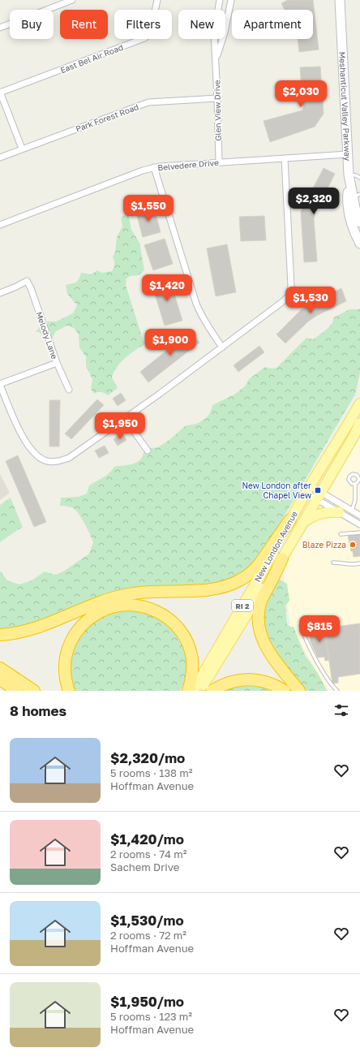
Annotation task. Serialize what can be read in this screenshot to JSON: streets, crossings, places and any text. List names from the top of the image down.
{
  "streets": {
    "main road": ["New London Avenue", "RI 2"],
    "street": [
      "East Bel Air Road",
      "Meshanticut Valley Parkway",
      "Glen View Drive",
      "Park Forest Road",
      "Belvedere Drive",
      "Melody Lane"
    ]
  },
  "crossings": [
    ["Meshanticut Valley Parkway", "Belvedere Drive"],
    ["Glen View Drive", "Park Forest Road"],
    ["Glen View Drive", "Belvedere Drive"]
  ],
  "places": {
    "transit": ["New London after Chapel View"],
    "other": ["Blaze Pizza"]
  },
  "page": {
    "chip": [
      "Buy",
      "Rent",
      "Filters",
      "New",
      "Apartment"
    ],
    "price": [
      "$2,030",
      "$2,320",
      "$1,550",
      "$1,420",
      "$1,530",
      "$1,900",
      "$1,950",
      "$815"
    ],
    "heading": "8 homes",
    "list": [
      {
        "name": "$2,320/mo",
        "note": "5 rooms · 138 m² · Hoffman Avenue"
      },
      {
        "name": "$1,420/mo",
        "note": "2 rooms · 74 m² · Sachem Drive"
      },
      {
        "name": "$1,530/mo",
        "note": "2 rooms · 72 m² · Hoffman Avenue"
      },
      {
        "name": "$1,950/mo",
        "note": "5 rooms · 123 m² · Hoffman Avenue"
      }
    ]
  }
}
